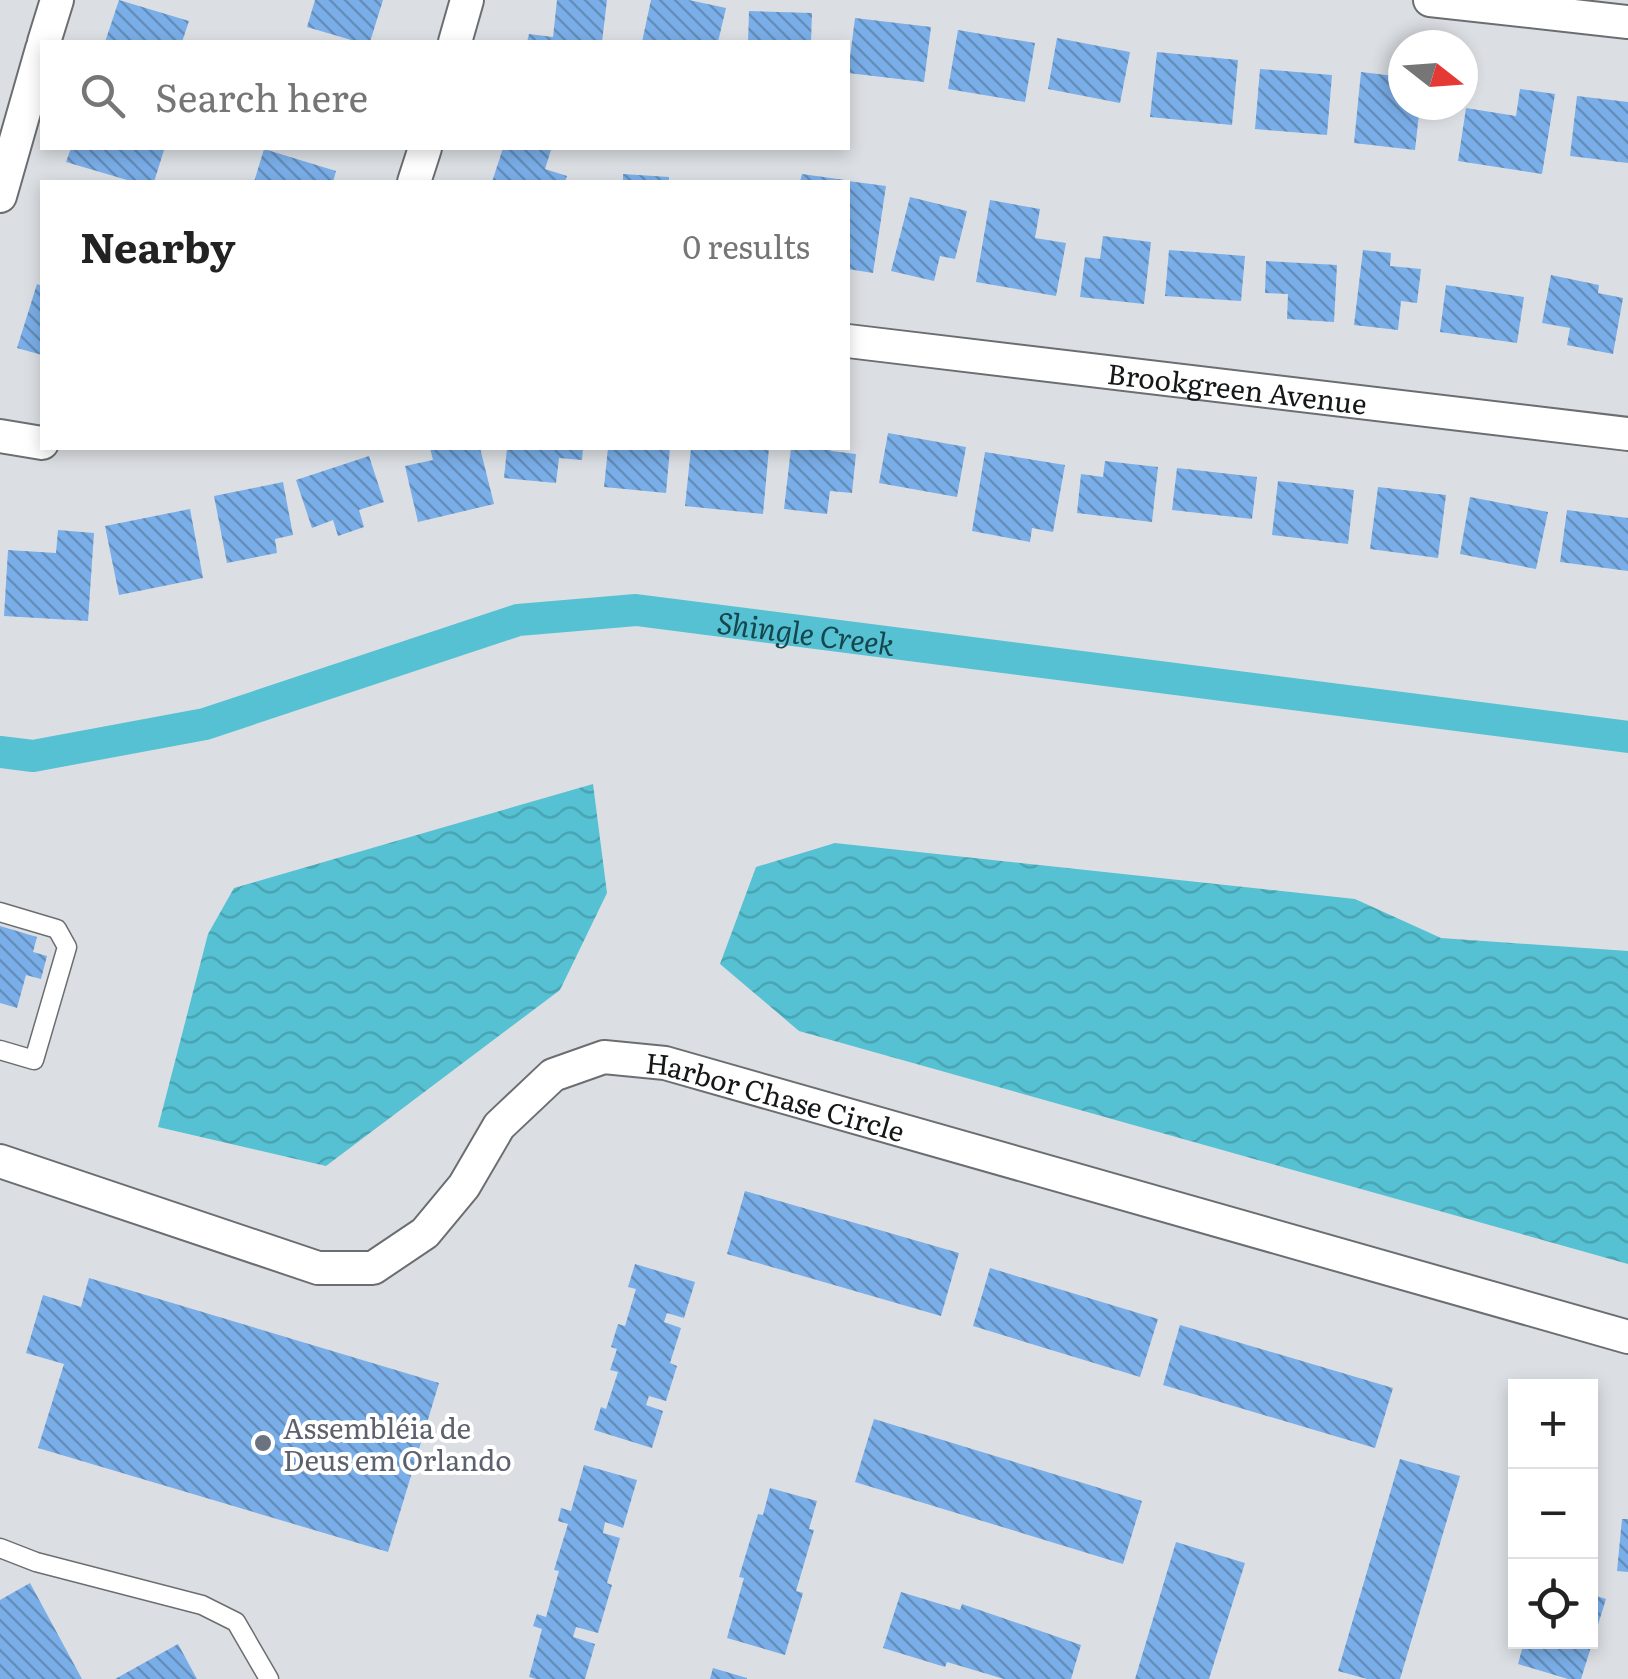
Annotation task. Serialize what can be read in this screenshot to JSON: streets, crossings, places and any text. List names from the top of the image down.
{
  "streets": {
    "street": ["Brookgreen Avenue", "Harbor Chase Circle"]
  },
  "water": ["Shingle Creek"],
  "places": ["Assembléia de Deus em Orlando"],
  "north": "right",
  "page": {
    "search": "Search here",
    "heading": ["Nearby", "0 results"],
    "map_buttons": ["+", "−"]
  }
}
